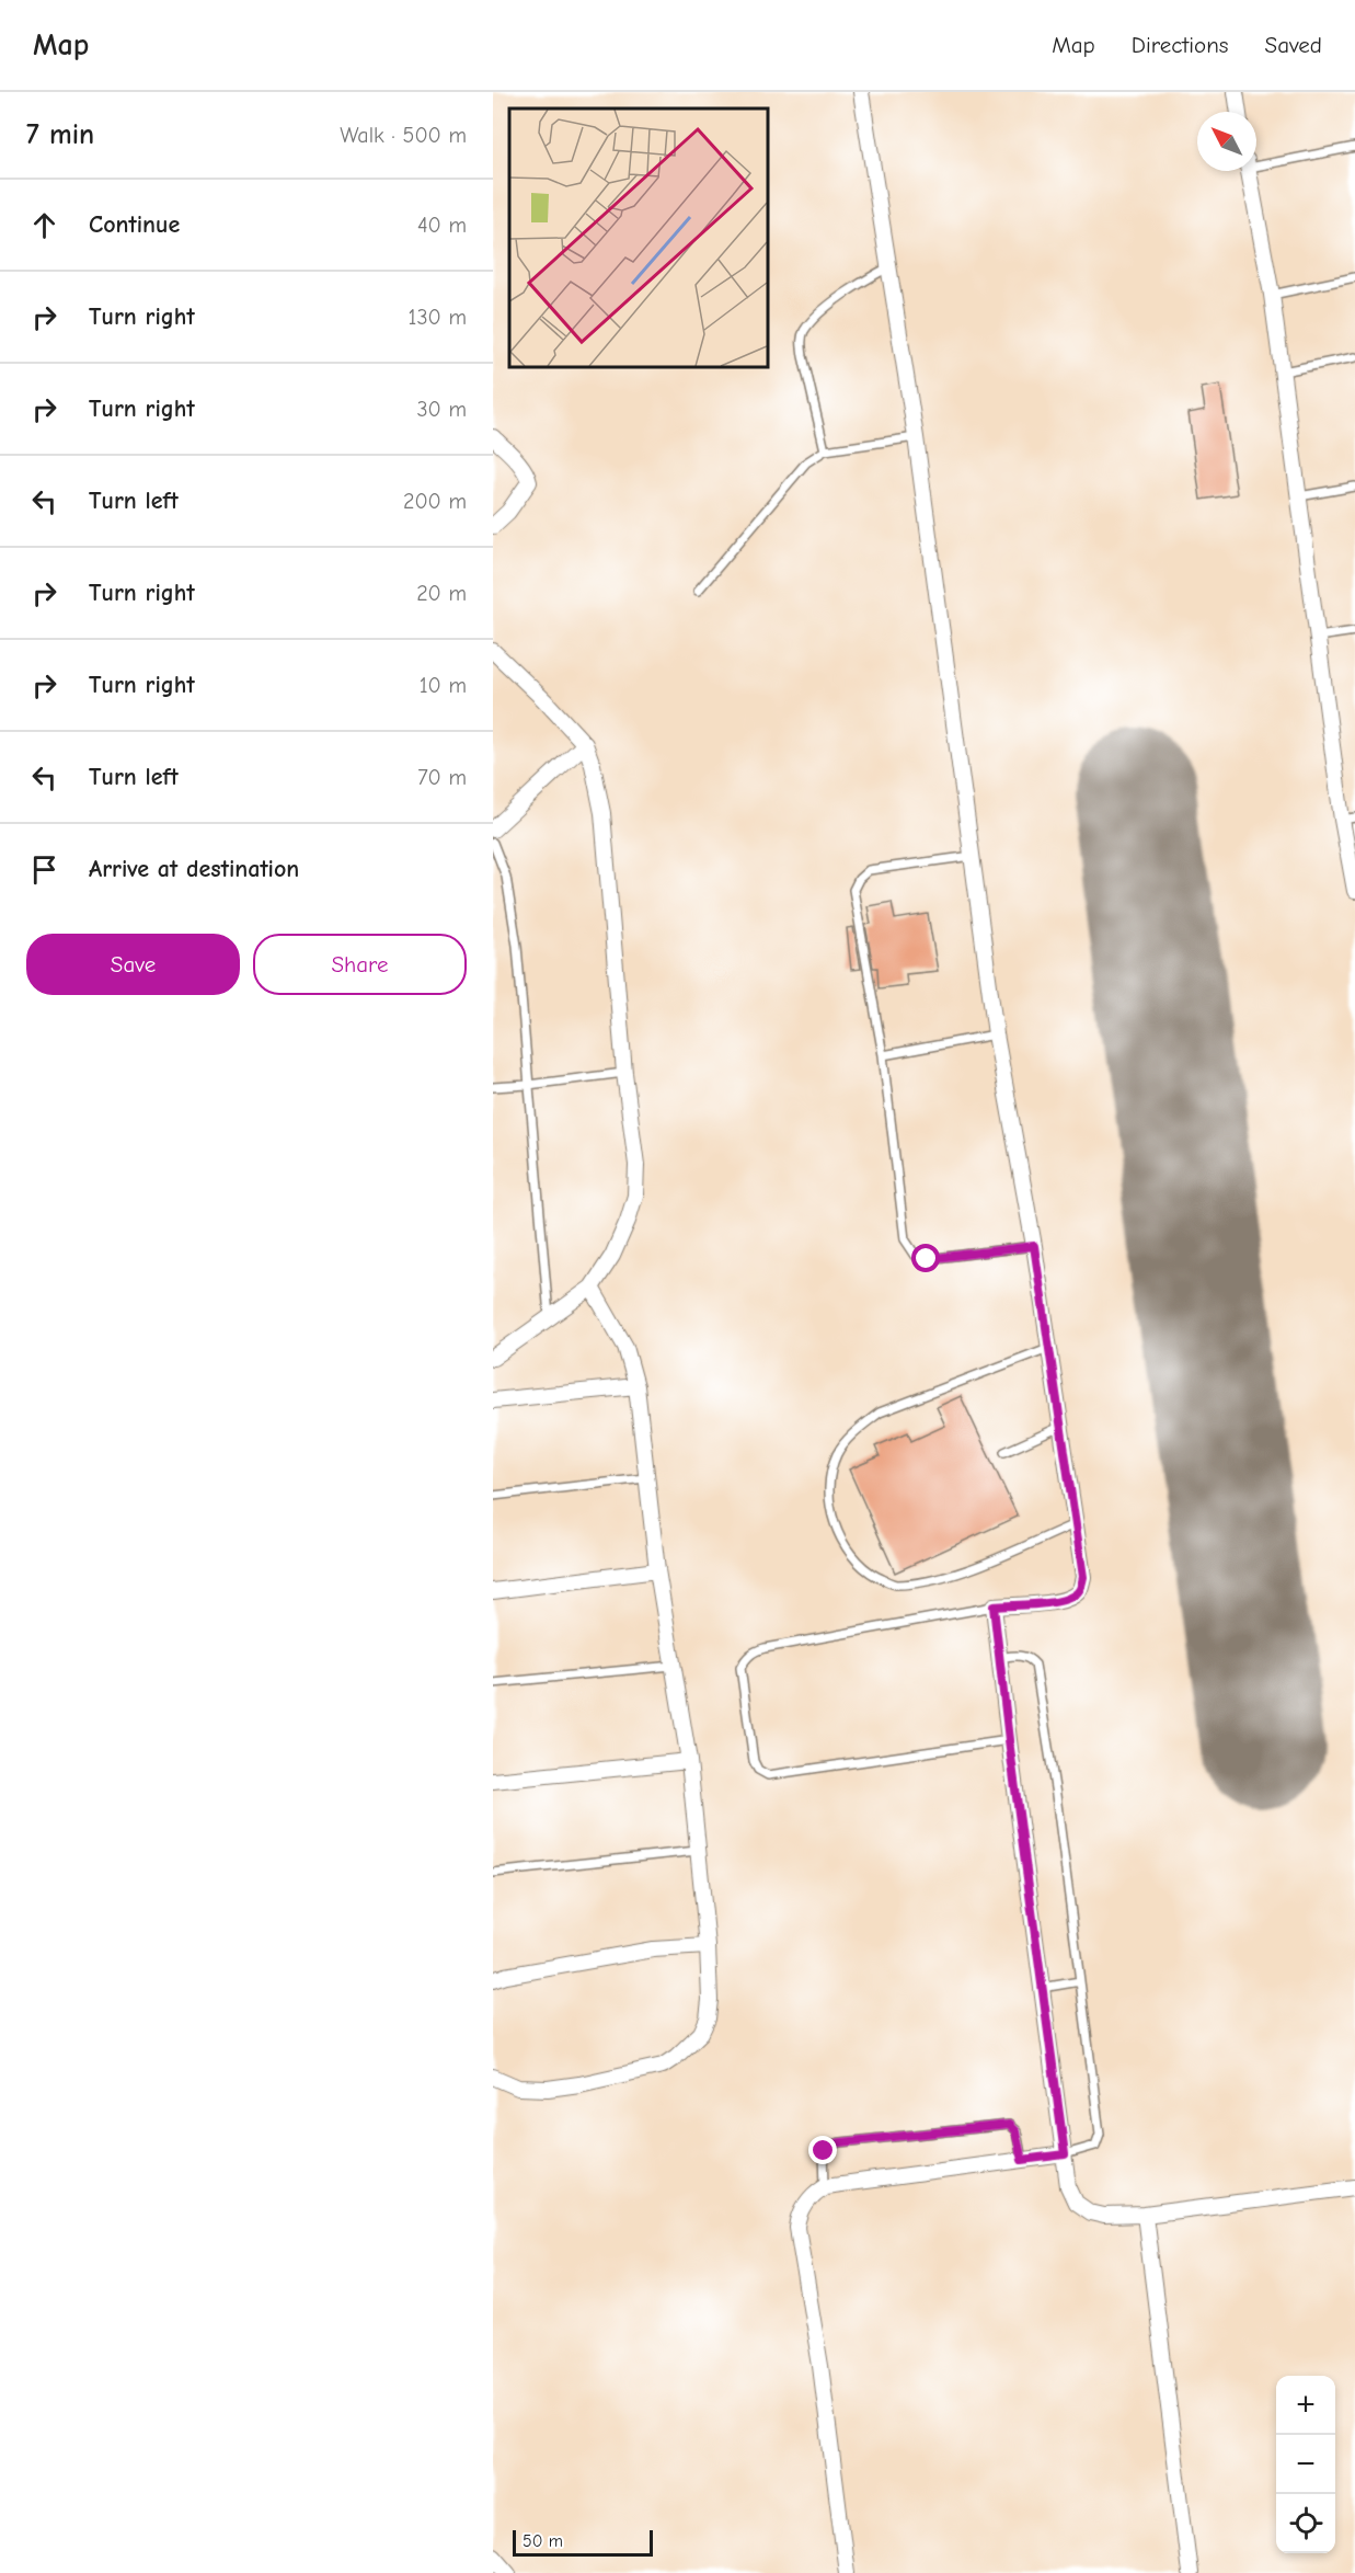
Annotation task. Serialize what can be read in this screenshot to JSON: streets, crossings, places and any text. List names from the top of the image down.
{
  "scale_bar": "50 m",
  "north": "top left",
  "page": {
    "header": "Map",
    "nav": ["Map", "Directions", "Saved"],
    "heading": ["7 min", "Walk · 500 m"],
    "list": [
      ["Continue", "40 m"],
      ["Turn right", "130 m"],
      ["Turn right", "30 m"],
      ["Turn left", "200 m"],
      ["Turn right", "20 m"],
      ["Turn right", "10 m"],
      ["Turn left", "70 m"],
      "Arrive at destination"
    ],
    "buttons": ["Save", "Share"],
    "map_buttons": ["+", "−"],
    "scale": "50 m"
  }
}
